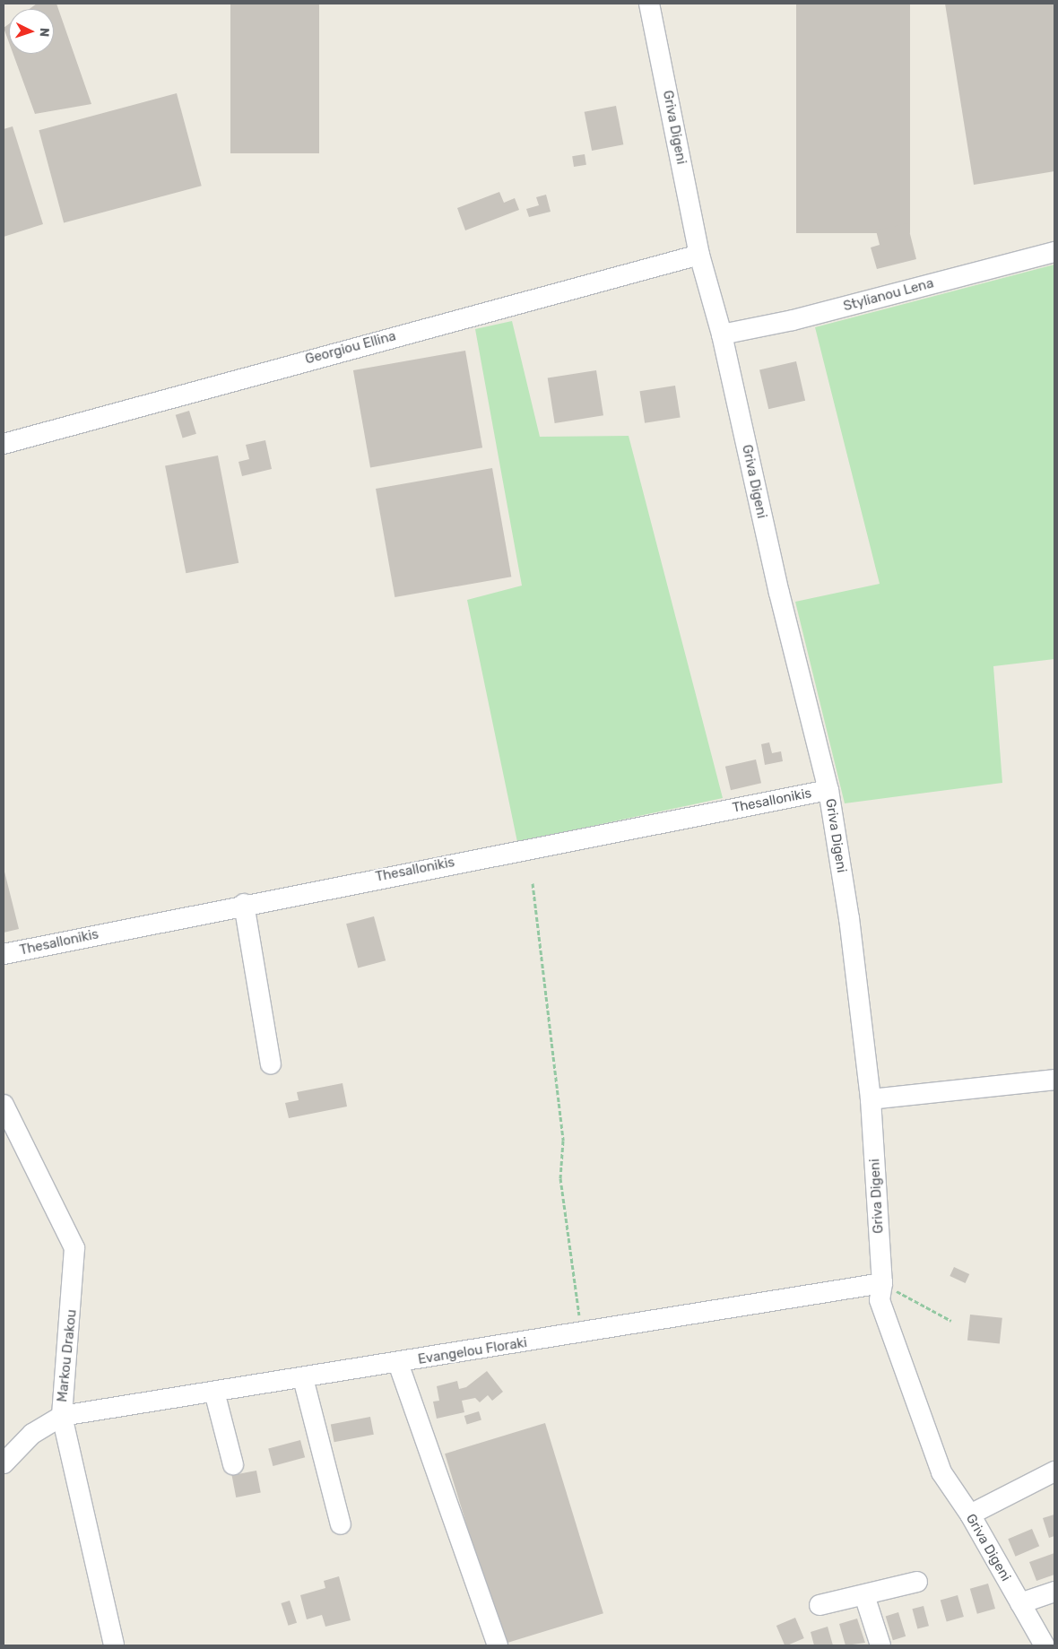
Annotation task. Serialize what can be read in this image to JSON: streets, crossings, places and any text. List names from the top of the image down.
{
  "streets": {
    "street": [
      "Griva Digeni",
      "Stylianou Lena",
      "Georgiou Ellina",
      "Thesallonikis",
      "Evangelou Floraki",
      "Markou Drakou"
    ]
  },
  "crossings": [
    ["Griva Digeni", "Stylianou Lena"],
    ["Griva Digeni", "Georgiou Ellina"],
    ["Griva Digeni", "Thesallonikis"],
    ["Griva Digeni", "Evangelou Floraki"],
    ["Evangelou Floraki", "Markou Drakou"]
  ],
  "north": "right"
}
